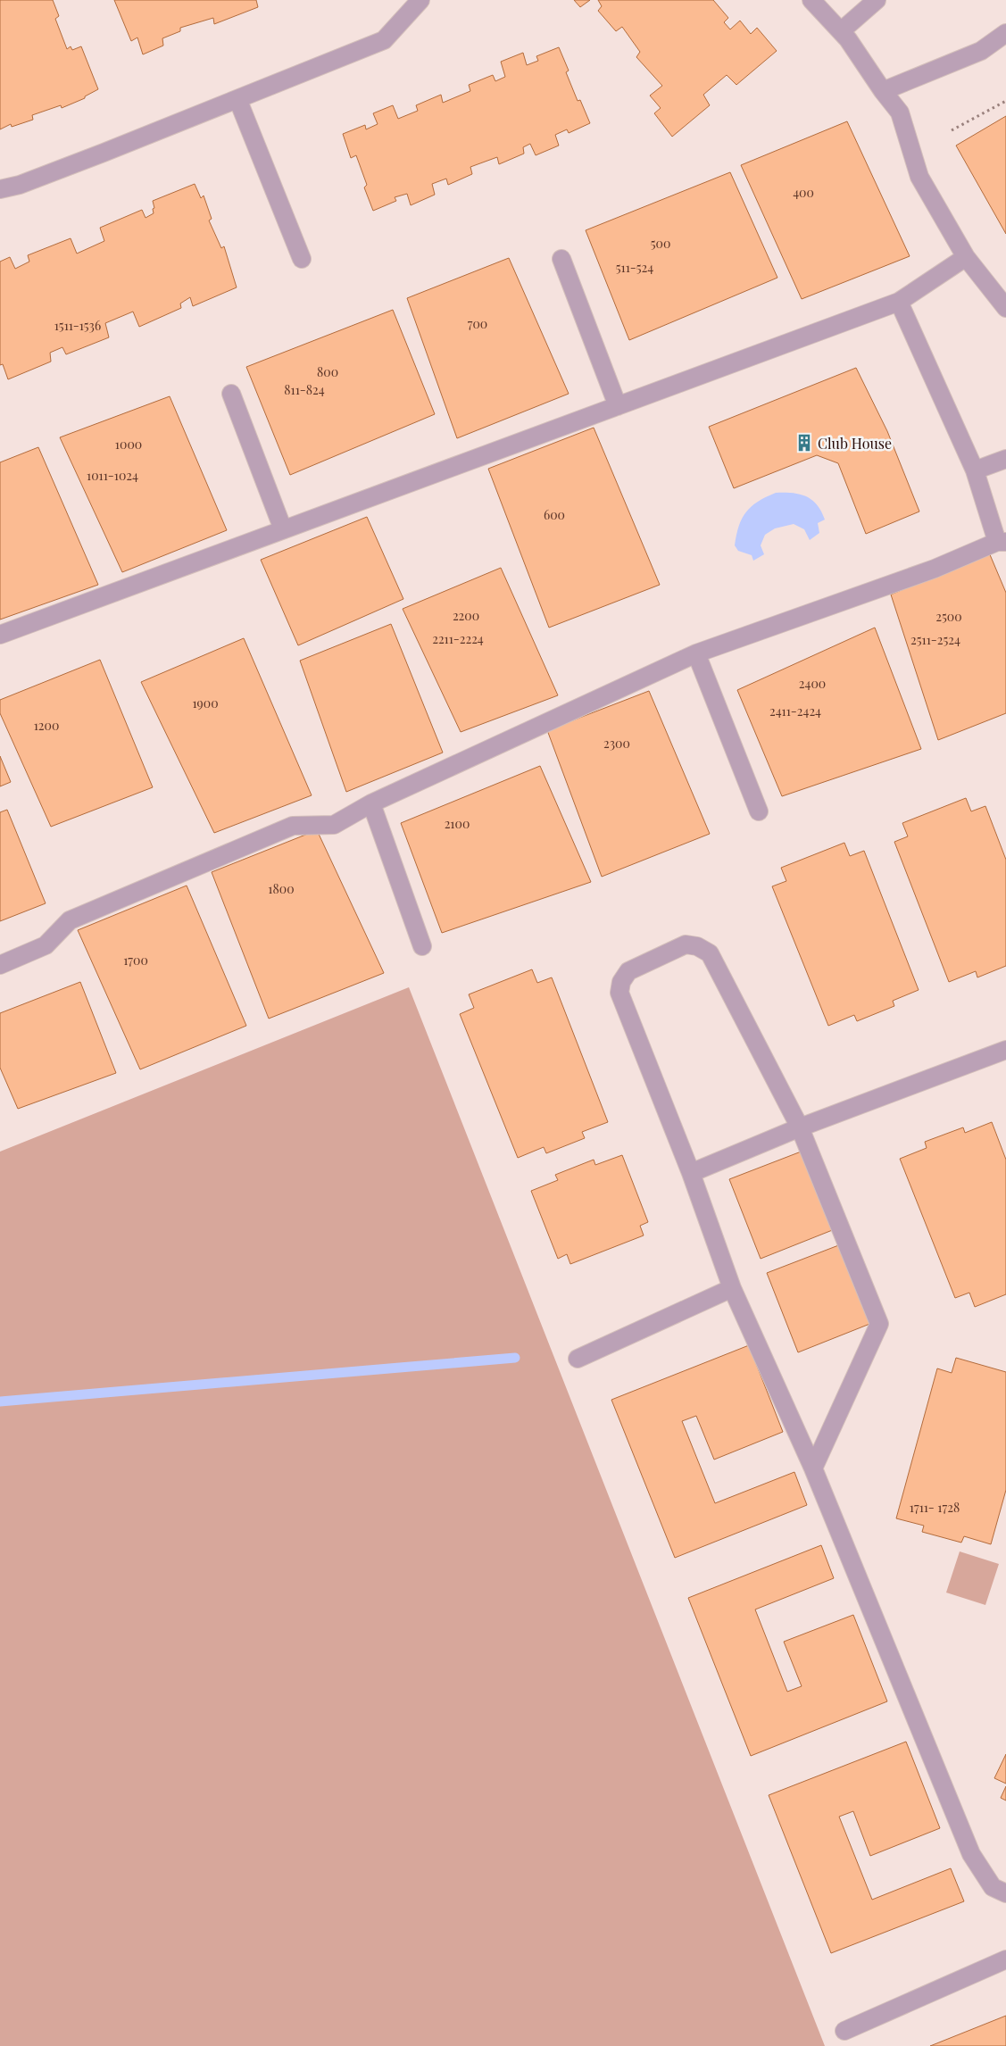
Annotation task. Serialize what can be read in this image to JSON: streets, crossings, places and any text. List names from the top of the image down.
{
  "places": {
    "building": ["Club House"]
  },
  "house_numbers": [
    "400",
    "500",
    "511-524",
    "700",
    "1511-1536",
    "800",
    "811-824",
    "1000",
    "1011-1024",
    "600",
    "2200",
    "2500",
    "2211-2224",
    "2511-2524",
    "2400",
    "1900",
    "2411-2424",
    "1200",
    "2300",
    "2100",
    "1800",
    "1700",
    "1711- 1728"
  ]
}
